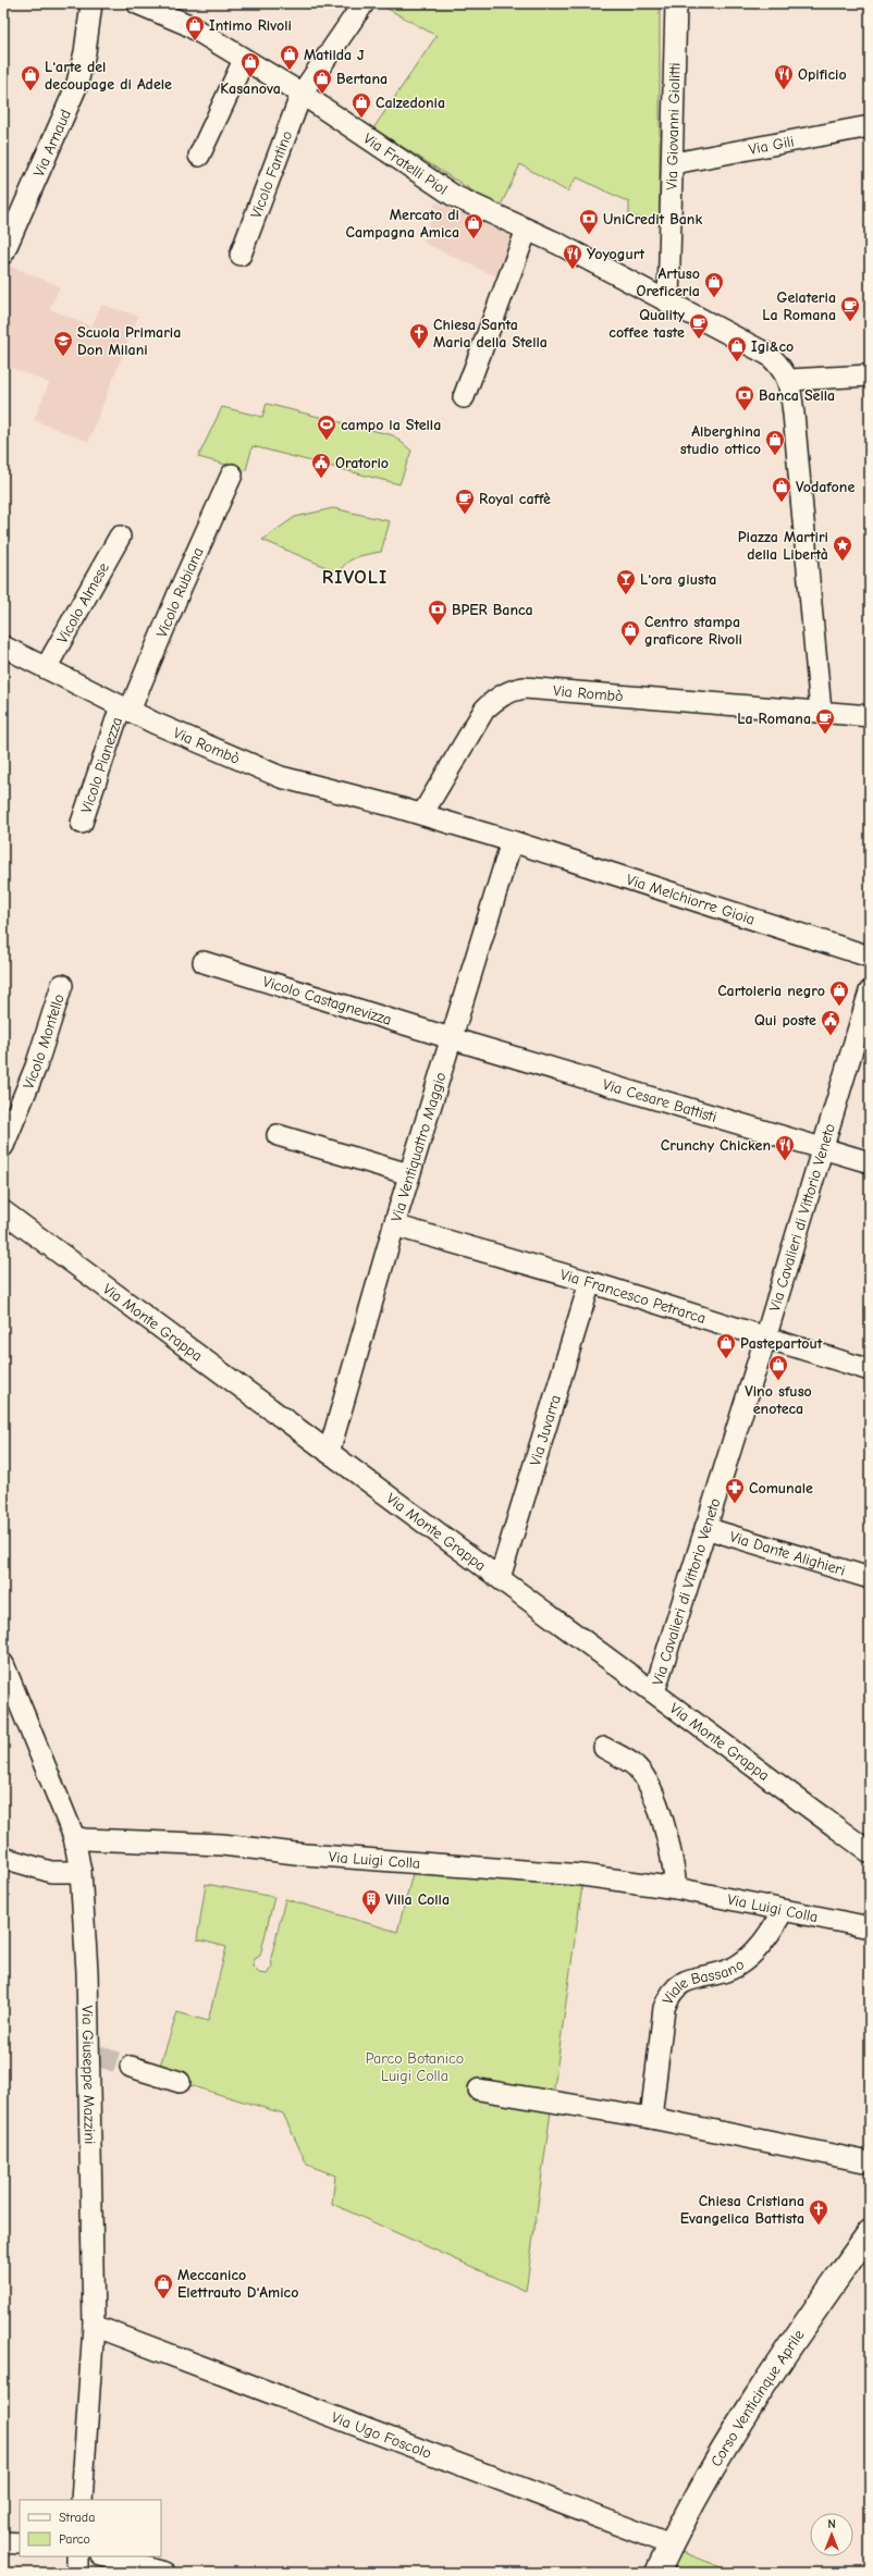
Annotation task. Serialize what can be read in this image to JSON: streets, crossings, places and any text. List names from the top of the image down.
{
  "streets": {
    "street": [
      "Via Giovanni Giolitti",
      "Via Arnaud",
      "Via Gili",
      "Via Fratelli Piol",
      "Vicolo Fantino",
      "Vicolo Rubiana",
      "Vicolo Almese",
      "Via Rombò",
      "Vicolo Pianezza",
      "Via Melchiorre Gioia",
      "Vicolo Castagnevizza",
      "Vicolo Montello",
      "Via Cesare Battisti",
      "Via Ventiquattro Maggio",
      "Via Cavalieri di Vittorio Veneto",
      "Via Francesco Petrarca",
      "Via Monte Grappa",
      "Via Juvarra",
      "Via Dante Alighieri",
      "Via Luigi Colla",
      "Viale Bassano",
      "Via Giuseppe Mazzini",
      "Corso Venticinque Aprile",
      "Via Ugo Foscolo"
    ]
  },
  "crossings": [
    ["Via Giovanni Giolitti", "Via Gili"],
    ["Via Giovanni Giolitti", "Via Fratelli Piol"],
    ["Via Fratelli Piol", "Vicolo Fantino"],
    ["Vicolo Rubiana", "Via Rombò"],
    ["Vicolo Rubiana", "Vicolo Pianezza"],
    ["Vicolo Almese", "Via Rombò"],
    ["Via Rombò", "Vicolo Pianezza"],
    ["Via Rombò", "Via Melchiorre Gioia"],
    ["Via Rombò", "Via Ventiquattro Maggio"],
    ["Via Melchiorre Gioia", "Via Ventiquattro Maggio"],
    ["Vicolo Castagnevizza", "Via Cesare Battisti"],
    ["Vicolo Castagnevizza", "Via Ventiquattro Maggio"],
    ["Via Cesare Battisti", "Via Ventiquattro Maggio"],
    ["Via Cesare Battisti", "Via Cavalieri di Vittorio Veneto"],
    ["Via Ventiquattro Maggio", "Via Francesco Petrarca"],
    ["Via Ventiquattro Maggio", "Via Monte Grappa"],
    ["Via Cavalieri di Vittorio Veneto", "Via Francesco Petrarca"],
    ["Via Cavalieri di Vittorio Veneto", "Via Monte Grappa"],
    ["Via Cavalieri di Vittorio Veneto", "Via Dante Alighieri"],
    ["Via Francesco Petrarca", "Via Juvarra"],
    ["Via Monte Grappa", "Via Juvarra"],
    ["Via Luigi Colla", "Viale Bassano"],
    ["Via Luigi Colla", "Via Giuseppe Mazzini"],
    ["Via Giuseppe Mazzini", "Via Ugo Foscolo"],
    ["Corso Venticinque Aprile", "Via Ugo Foscolo"]
  ],
  "districts": ["RIVOLI"],
  "parks": ["Parco Botanico Luigi Colla"],
  "places": {
    "shop": [
      "Intimo Rivoli",
      "Matilda J",
      "Kasanova",
      "L'arte del decoupage di Adele",
      "Bertana",
      "Calzedonia",
      "Mercato di Campagna Amica",
      "Artuso Oreficeria",
      "Igi&co",
      "Alberghina studio ottico",
      "Vodafone",
      "Centro stampa graficore Rivoli",
      "Cartoleria negro",
      "Pastepartout",
      "Vino sfuso enoteca",
      "Meccanico Elettrauto D'Amico"
    ],
    "restaurant": ["Opificio", "Yoyogurt", "Crunchy Chicken"],
    "bank": ["UniCredit Bank", "Banca Sella", "BPER Banca"],
    "cafe": [
      "Gelateria La Romana",
      "Quality coffee taste",
      "Royal caffè",
      "La Romana"
    ],
    "church": ["Chiesa Santa Maria della Stella", "Chiesa Cristiana Evangelica Battista"],
    "school or university": ["Scuola Primaria Don Milani"],
    "sports": ["campo la Stella"],
    "public building": ["Oratorio", "Qui poste"],
    "place": ["Piazza Martiri della Libertà"],
    "bar": ["L'ora giusta"],
    "pharmacy": ["Comunale"],
    "building": ["Villa Colla"]
  },
  "legend": ["Strada", "Parco"],
  "north": "top"
}
